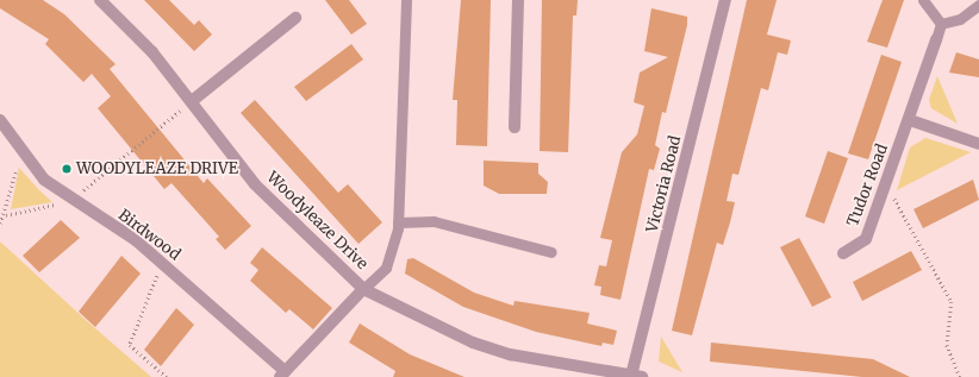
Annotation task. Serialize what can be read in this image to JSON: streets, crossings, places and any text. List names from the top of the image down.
{
  "streets": {
    "street": [
      "Victoria Road",
      "Tudor Road",
      "Woodyleaze Drive",
      "Birdwood"
    ]
  },
  "crossings": [
    ["Victoria Road", "Woodyleaze Drive"],
    ["Woodyleaze Drive", "Birdwood"]
  ],
  "places": ["WOODYLEAZE DRIVE"]
}
